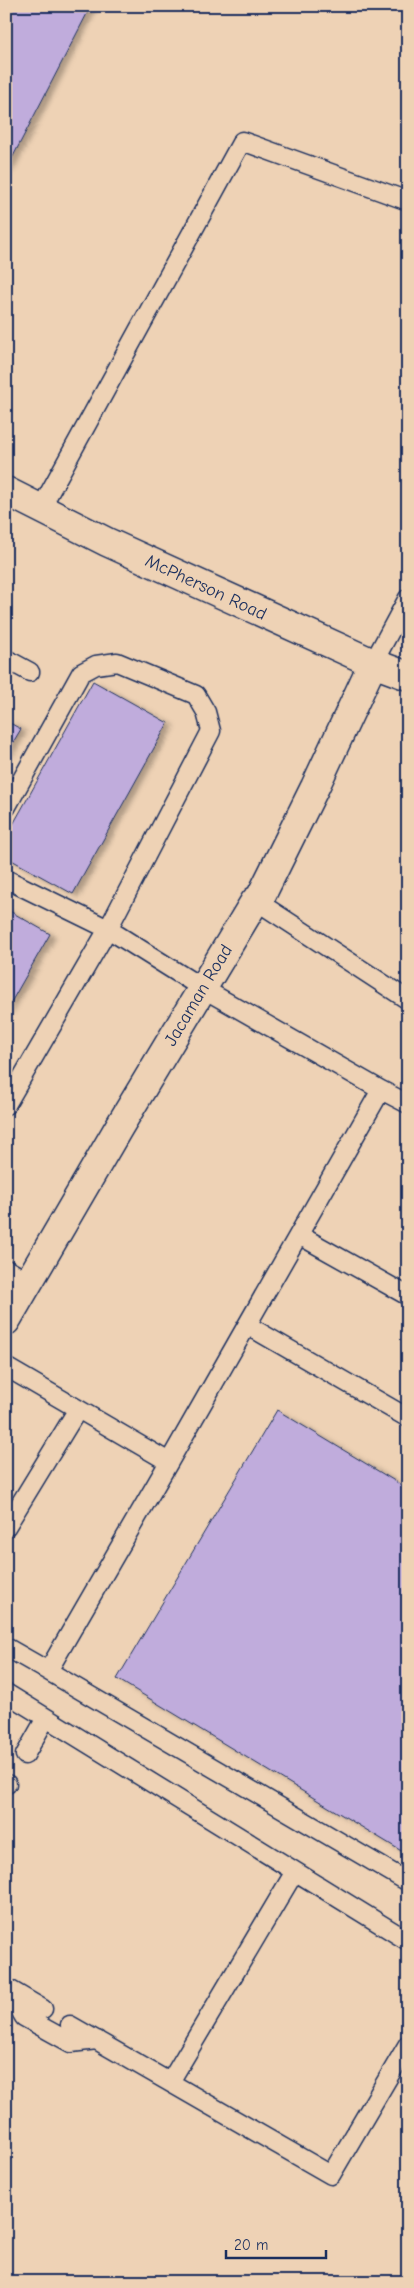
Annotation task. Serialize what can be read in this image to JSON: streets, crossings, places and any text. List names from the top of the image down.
{
  "streets": {
    "main road": ["McPherson Road", "Jacaman Road"]
  },
  "crossings": [
    ["McPherson Road", "Jacaman Road"]
  ],
  "scale_bar": "20 m"
}
